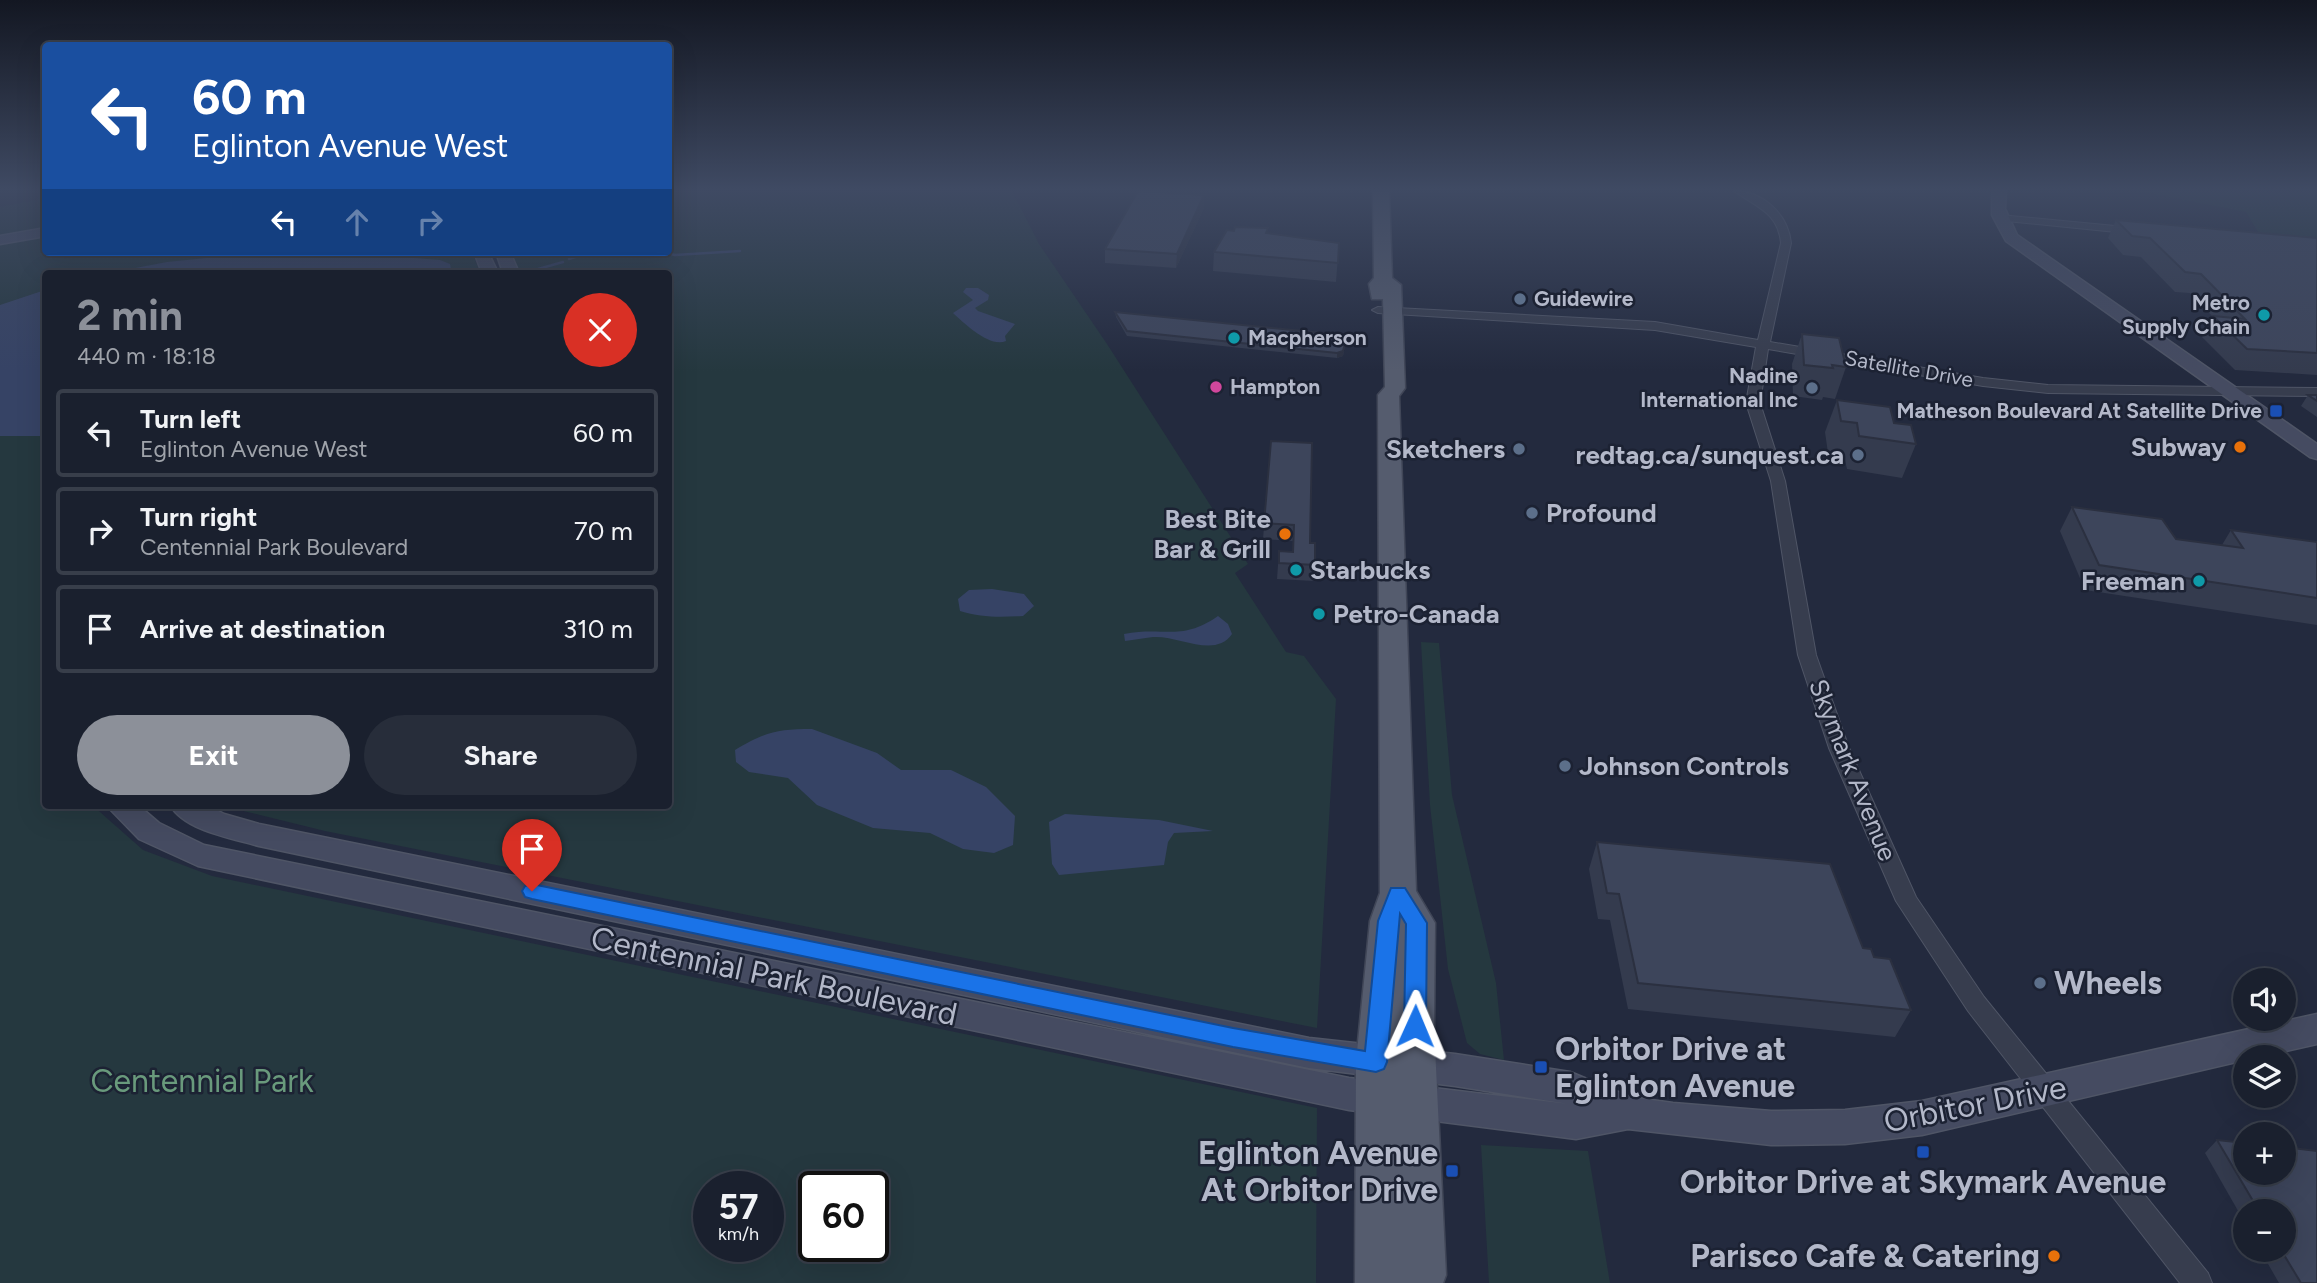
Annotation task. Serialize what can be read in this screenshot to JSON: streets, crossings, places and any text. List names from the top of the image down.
{
  "streets": {
    "street": [
      "Satellite Drive",
      "Skymark Avenue",
      "Centennial Park Boulevard",
      "Orbitor Drive"
    ]
  },
  "crossings": [
    ["Satellite Drive", "Skymark Avenue"],
    ["Skymark Avenue", "Orbitor Drive"],
    ["Centennial Park Boulevard", "Orbitor Drive"]
  ],
  "parks": ["Centennial Park"],
  "places": {
    "other": [
      "Guidewire",
      "Metro Supply Chain",
      "Macpherson",
      "Hampton",
      "Nadine International Inc",
      "Subway",
      "Sketchers",
      "redtag.ca/sunquest.ca",
      "Profound",
      "Best Bite Bar & Grill",
      "Starbucks",
      "Freeman",
      "Petro-Canada",
      "Johnson Controls",
      "Wheels",
      "Parisco Cafe & Catering"
    ],
    "transit": [
      "Matheson Boulevard At Satellite Drive",
      "Orbitor Drive at Eglinton Avenue",
      "Orbitor Drive at Skymark Avenue",
      "Eglinton Avenue At Orbitor Drive"
    ]
  },
  "page": {
    "turn": ["60 m", "Eglinton Avenue West"],
    "heading": ["2 min", "440 m · 18:18"],
    "list": [
      {
        "name": "Turn left",
        "note": "Eglinton Avenue West",
        "value": "60 m"
      },
      {
        "name": "Turn right",
        "note": "Centennial Park Boulevard",
        "value": "70 m"
      },
      {
        "name": "Arrive at destination",
        "value": "310 m"
      }
    ],
    "buttons": ["Exit", "Share"],
    "map_buttons": ["+", "−"],
    "speed": "57 km/h",
    "limit": "60"
  }
}
